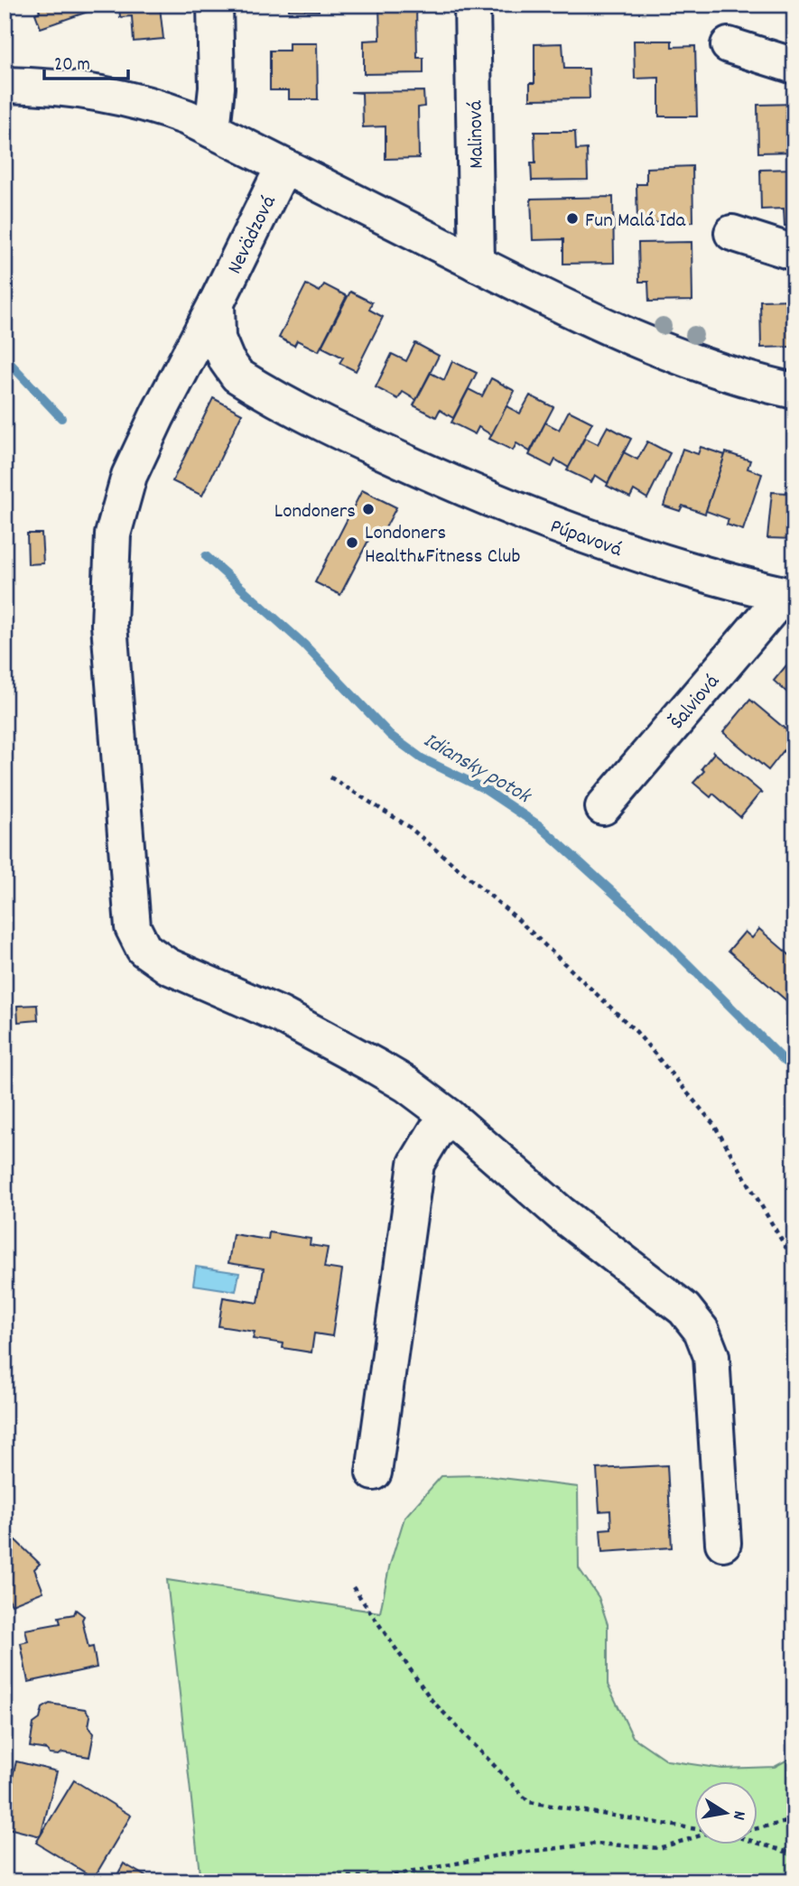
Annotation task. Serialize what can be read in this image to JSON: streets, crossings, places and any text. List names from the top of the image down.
{
  "streets": {
    "street": [
      "Malinová",
      "Nevädzová",
      "Púpavová",
      "Šalviová"
    ]
  },
  "crossings": [
    ["Nevädzová", "Púpavová"],
    ["Púpavová", "Šalviová"]
  ],
  "water": ["Idiansky potok"],
  "places": ["Fun Malá Ida", "Londoners", "Londoners Health&Fitness Club"],
  "scale_bar": "20 m",
  "north": "right"
}
